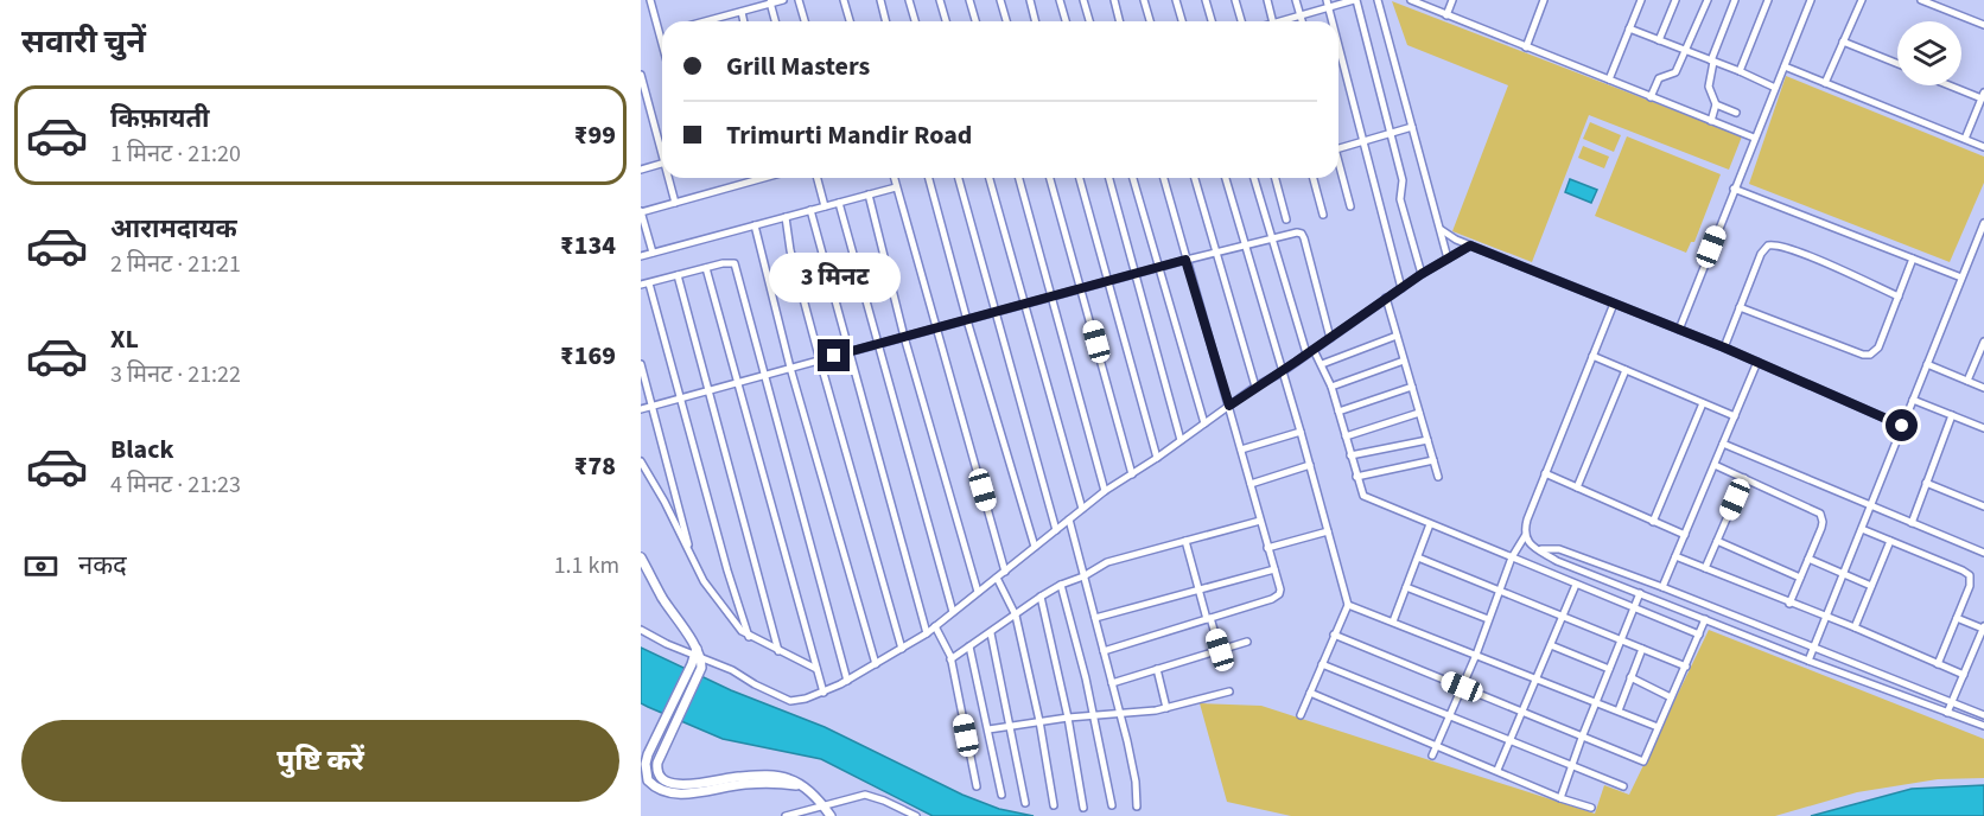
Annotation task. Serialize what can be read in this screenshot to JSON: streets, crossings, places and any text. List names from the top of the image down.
{
  "page": {
    "heading": "सवारी चुनें",
    "banner": ["Grill Masters", "Trimurti Mandir Road"],
    "list": [
      {
        "name": "किफ़ायती",
        "note": "1 मिनट · 21:20",
        "value": "₹99"
      },
      {
        "name": "आरामदायक",
        "note": "2 मिनट · 21:21",
        "value": "₹134"
      },
      {
        "name": "XL",
        "note": "3 मिनट · 21:22",
        "value": "₹169"
      },
      {
        "name": "Black",
        "note": "4 मिनट · 21:23",
        "value": "₹78"
      }
    ],
    "bubble": "3 मिनट",
    "pay": ["नकद", "1.1 km"],
    "buttons": "पुष्टि करें"
  }
}
